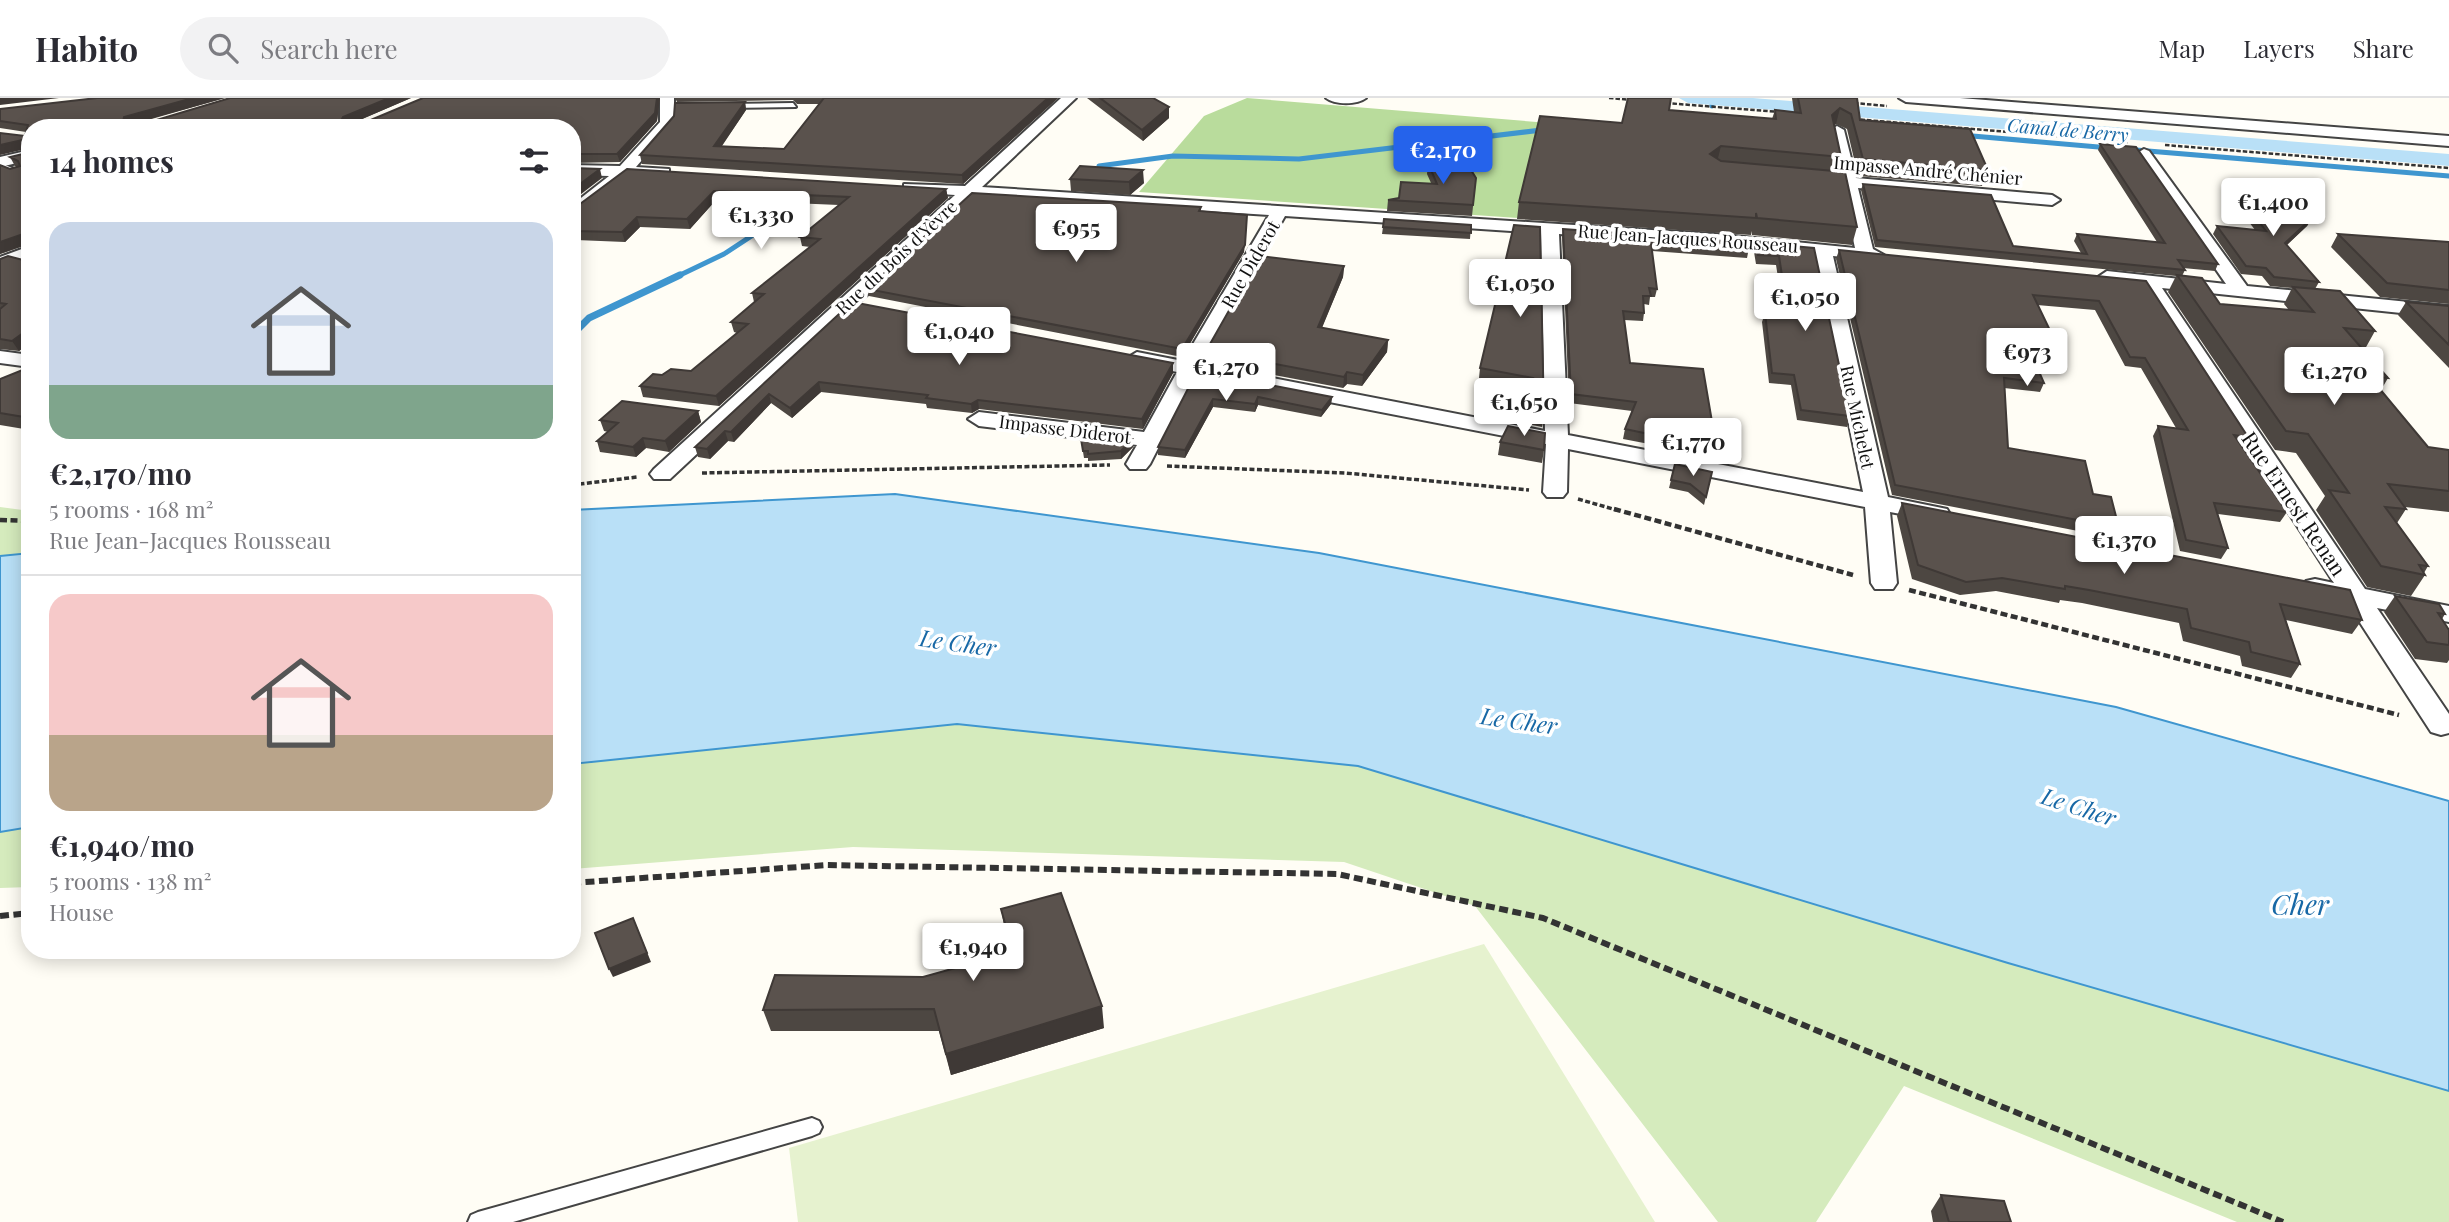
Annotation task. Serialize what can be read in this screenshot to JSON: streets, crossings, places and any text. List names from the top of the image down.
{
  "streets": {
    "street": [
      "Impasse André Chénier",
      "Rue Jean-Jacques Rousseau",
      "Rue du Bois d'Yèvre",
      "Rue Diderot",
      "Rue Michelet",
      "Impasse Diderot",
      "Rue Ernest Renan"
    ]
  },
  "crossings": [
    ["Rue Jean-Jacques Rousseau", "Rue du Bois d'Yèvre"],
    ["Rue Jean-Jacques Rousseau", "Rue Diderot"],
    ["Rue Jean-Jacques Rousseau", "Rue Michelet"],
    ["Rue Diderot", "Impasse Diderot"]
  ],
  "water": ["Canal de Berry", "Le Cher", "Cher"],
  "page": {
    "header": "Habito",
    "search": "Search here",
    "nav": ["Map", "Layers", "Share"],
    "heading": "14 homes",
    "price": [
      "€2,170",
      "€1,400",
      "€1,330",
      "€955",
      "€1,050",
      "€1,050",
      "€1,040",
      "€973",
      "€1,270",
      "€1,270",
      "€1,650",
      "€1,770",
      "€1,370",
      "€1,940"
    ],
    "list": [
      {
        "name": "€2,170/mo",
        "note": "5 rooms · 168 m² · Rue Jean-Jacques Rousseau"
      },
      {
        "name": "€1,940/mo",
        "note": "5 rooms · 138 m² · House"
      }
    ]
  }
}
